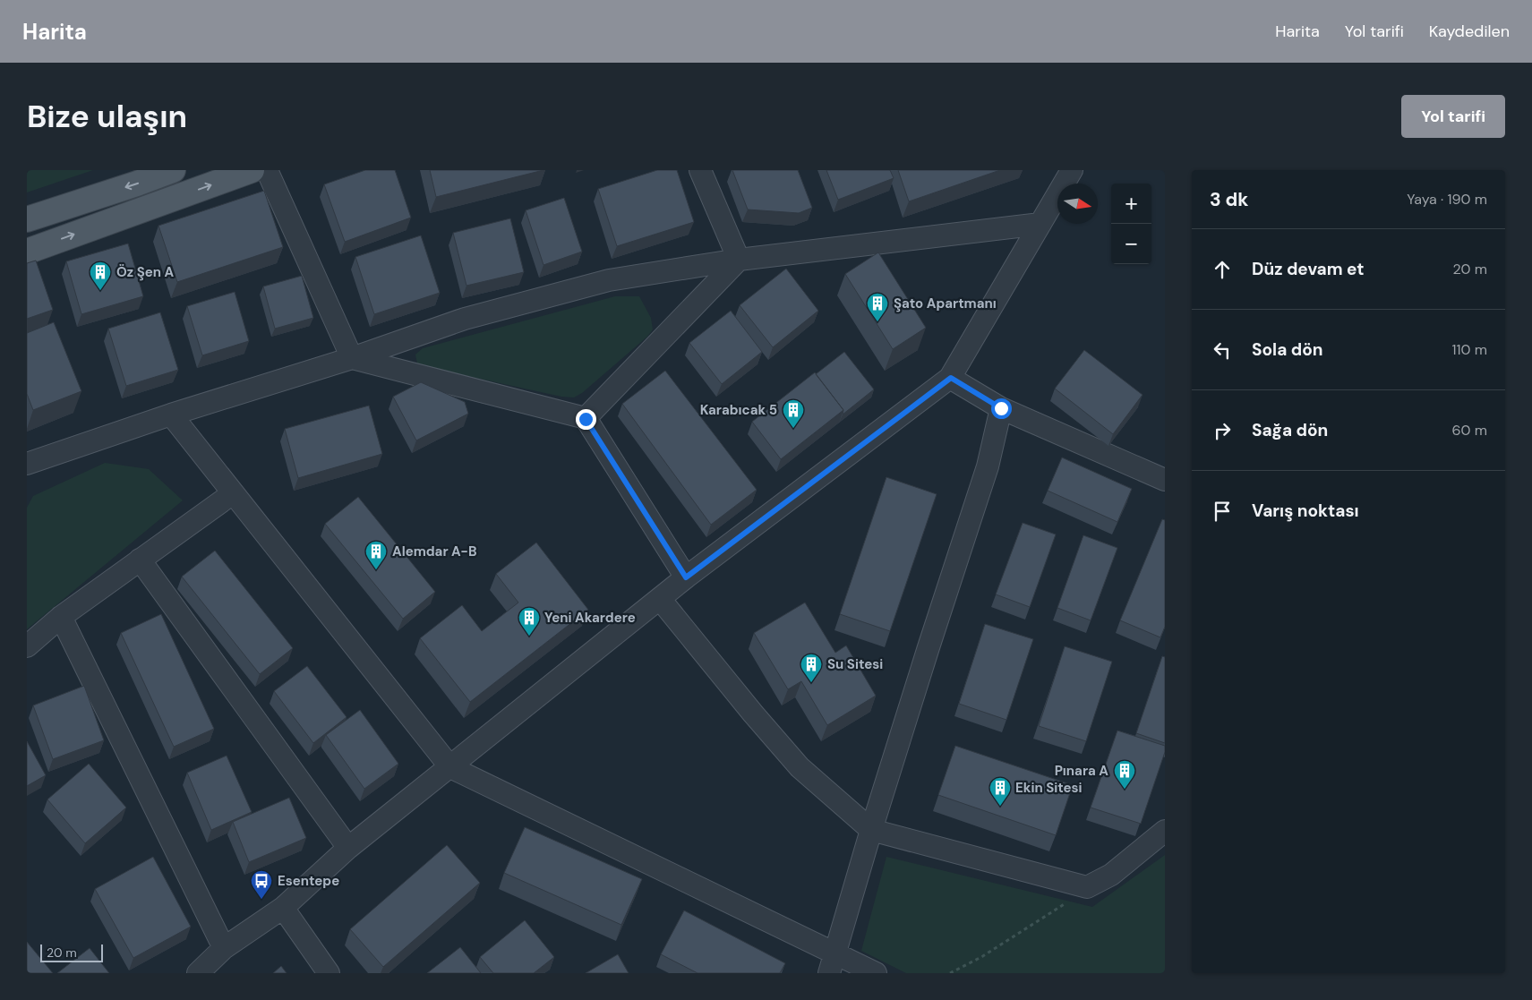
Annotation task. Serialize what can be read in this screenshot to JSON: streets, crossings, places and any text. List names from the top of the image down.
{
  "places": {
    "building": [
      "Öz Şen A",
      "Şato Apartmanı",
      "Karabıcak 5",
      "Alemdar A-B",
      "Yeni Akardere",
      "Su Sitesi",
      "Pınara A",
      "Ekin Sitesi"
    ],
    "bus stop": ["Esentepe"]
  },
  "scale_bar": "20 m",
  "north": "right",
  "page": {
    "header": "Harita",
    "nav": ["Harita", "Yol tarifi", "Kaydedilen"],
    "buttons": "Yol tarifi",
    "title": "Bize ulaşın",
    "heading": ["3 dk", "Yaya · 190 m"],
    "map_buttons": ["+", "−"],
    "list": [
      ["Düz devam et", "20 m"],
      ["Sola dön", "110 m"],
      ["Sağa dön", "60 m"],
      "Varış noktası"
    ],
    "scale": "20 m"
  }
}
